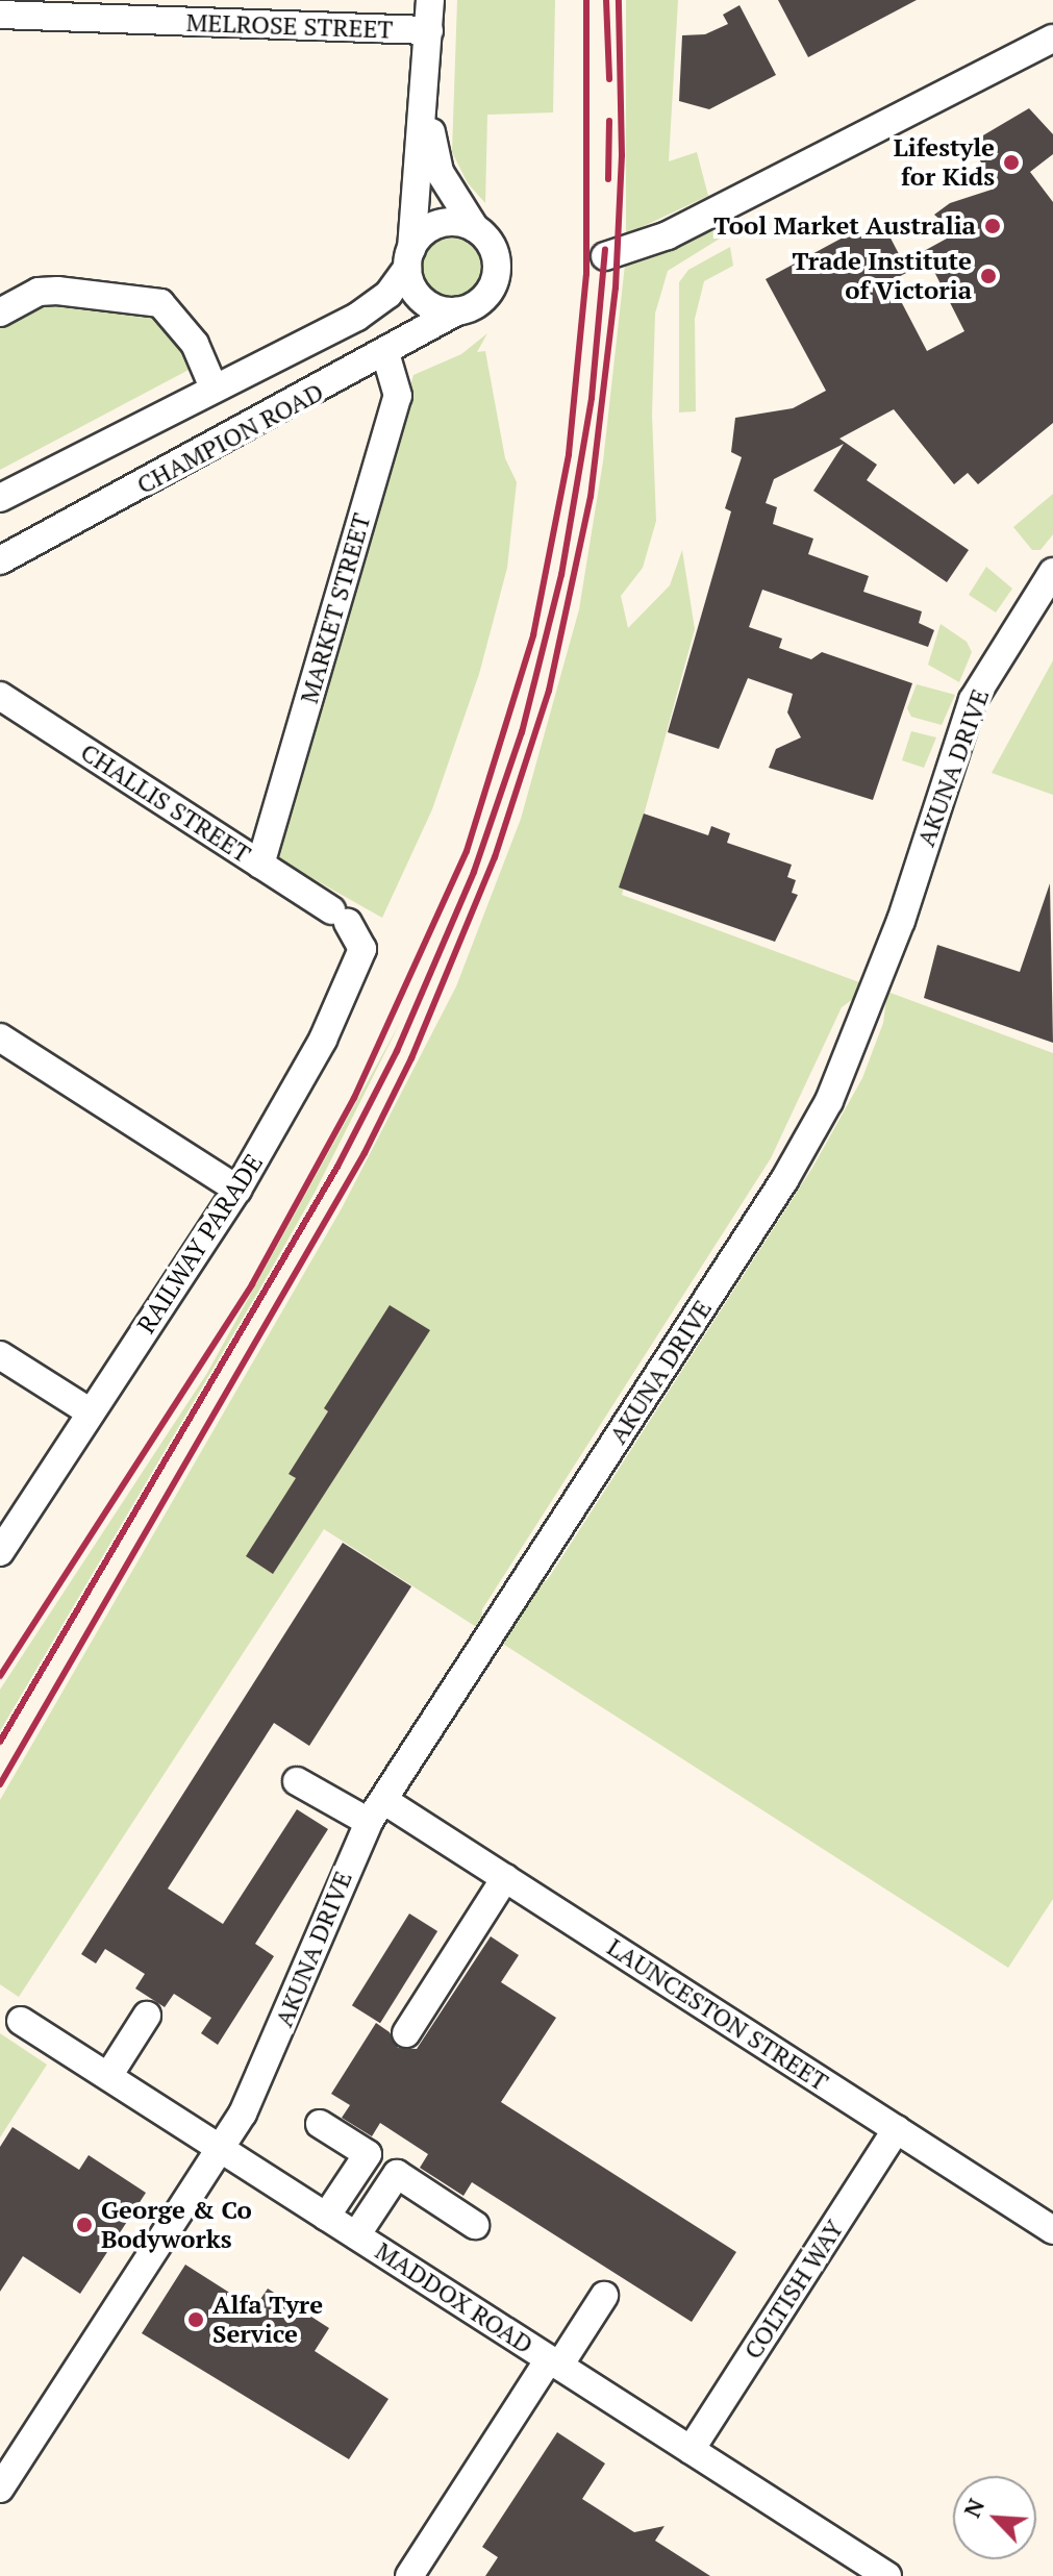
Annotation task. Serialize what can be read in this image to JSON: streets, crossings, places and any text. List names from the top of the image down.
{
  "streets": {
    "street": [
      "MELROSE STREET",
      "CHAMPION ROAD",
      "MARKET STREET",
      "AKUNA DRIVE",
      "CHALLIS STREET",
      "RAILWAY PARADE",
      "LAUNCESTON STREET",
      "COLTISH WAY",
      "MADDOX ROAD"
    ]
  },
  "crossings": [
    ["CHAMPION ROAD", "MARKET STREET"],
    ["MARKET STREET", "CHALLIS STREET"],
    ["AKUNA DRIVE", "LAUNCESTON STREET"],
    ["AKUNA DRIVE", "MADDOX ROAD"],
    ["CHALLIS STREET", "RAILWAY PARADE"],
    ["LAUNCESTON STREET", "COLTISH WAY"],
    ["COLTISH WAY", "MADDOX ROAD"]
  ],
  "places": [
    "Lifestyle for Kids",
    "Tool Market Australia",
    "Trade Institute of Victoria",
    "George & Co Bodyworks",
    "Alfa Tyre Service"
  ],
  "north": "top left"
}
